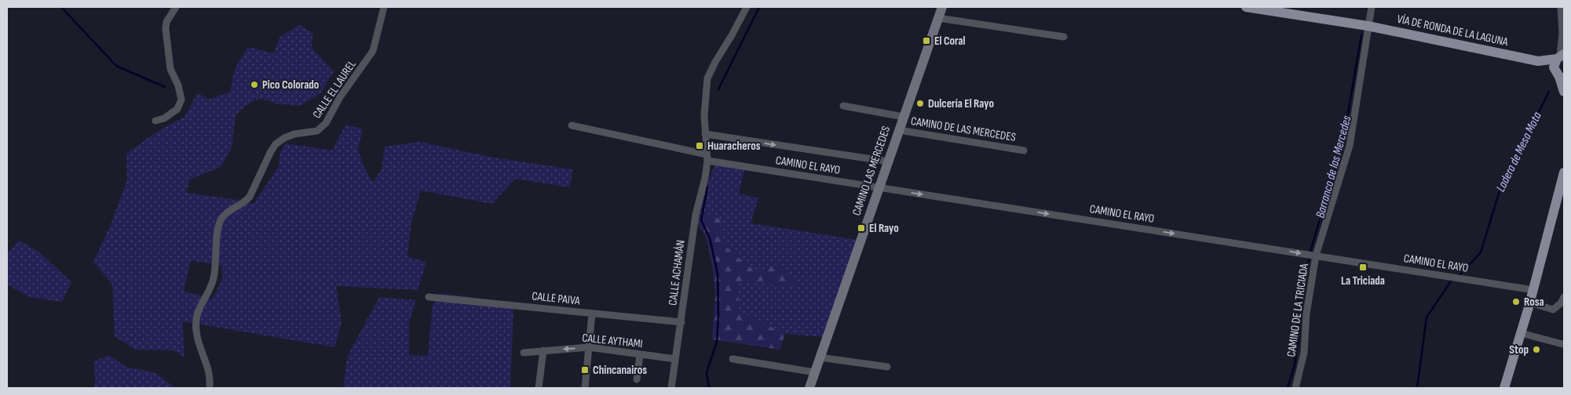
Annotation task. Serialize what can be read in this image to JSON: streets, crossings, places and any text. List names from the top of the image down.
{
  "streets": {
    "main road": ["VÍA DE RONDA DE LA LAGUNA", "CAMINO LAS MERCEDES"],
    "street": [
      "CALLE EL LAUREL",
      "CAMINO DE LAS MERCEDES",
      "CAMINO EL RAYO",
      "CALLE ACHAMÁN",
      "CALLE PAIVA",
      "CAMINO DE LA TRICIADA",
      "CALLE AYTHAMI"
    ]
  },
  "crossings": [
    ["VÍA DE RONDA DE LA LAGUNA", "CAMINO DE LA TRICIADA"],
    ["CAMINO DE LAS MERCEDES", "CAMINO LAS MERCEDES"],
    ["CAMINO EL RAYO", "CAMINO LAS MERCEDES"],
    ["CAMINO EL RAYO", "CALLE ACHAMÁN"],
    ["CAMINO EL RAYO", "CAMINO DE LA TRICIADA"],
    ["CALLE ACHAMÁN", "CALLE PAIVA"],
    ["CALLE ACHAMÁN", "CALLE AYTHAMI"]
  ],
  "one_way": ["CAMINO EL RAYO"],
  "water": ["Ladera de Mesa Mota", "Barranco de las Mercedes"],
  "places": {
    "transit": [
      "El Coral",
      "Huaracheros",
      "El Rayo",
      "La Triciada",
      "Chincanairos"
    ],
    "other": [
      "Pico Colorado",
      "Dulcería El Rayo",
      "Rosa",
      "Stop"
    ]
  }
}
